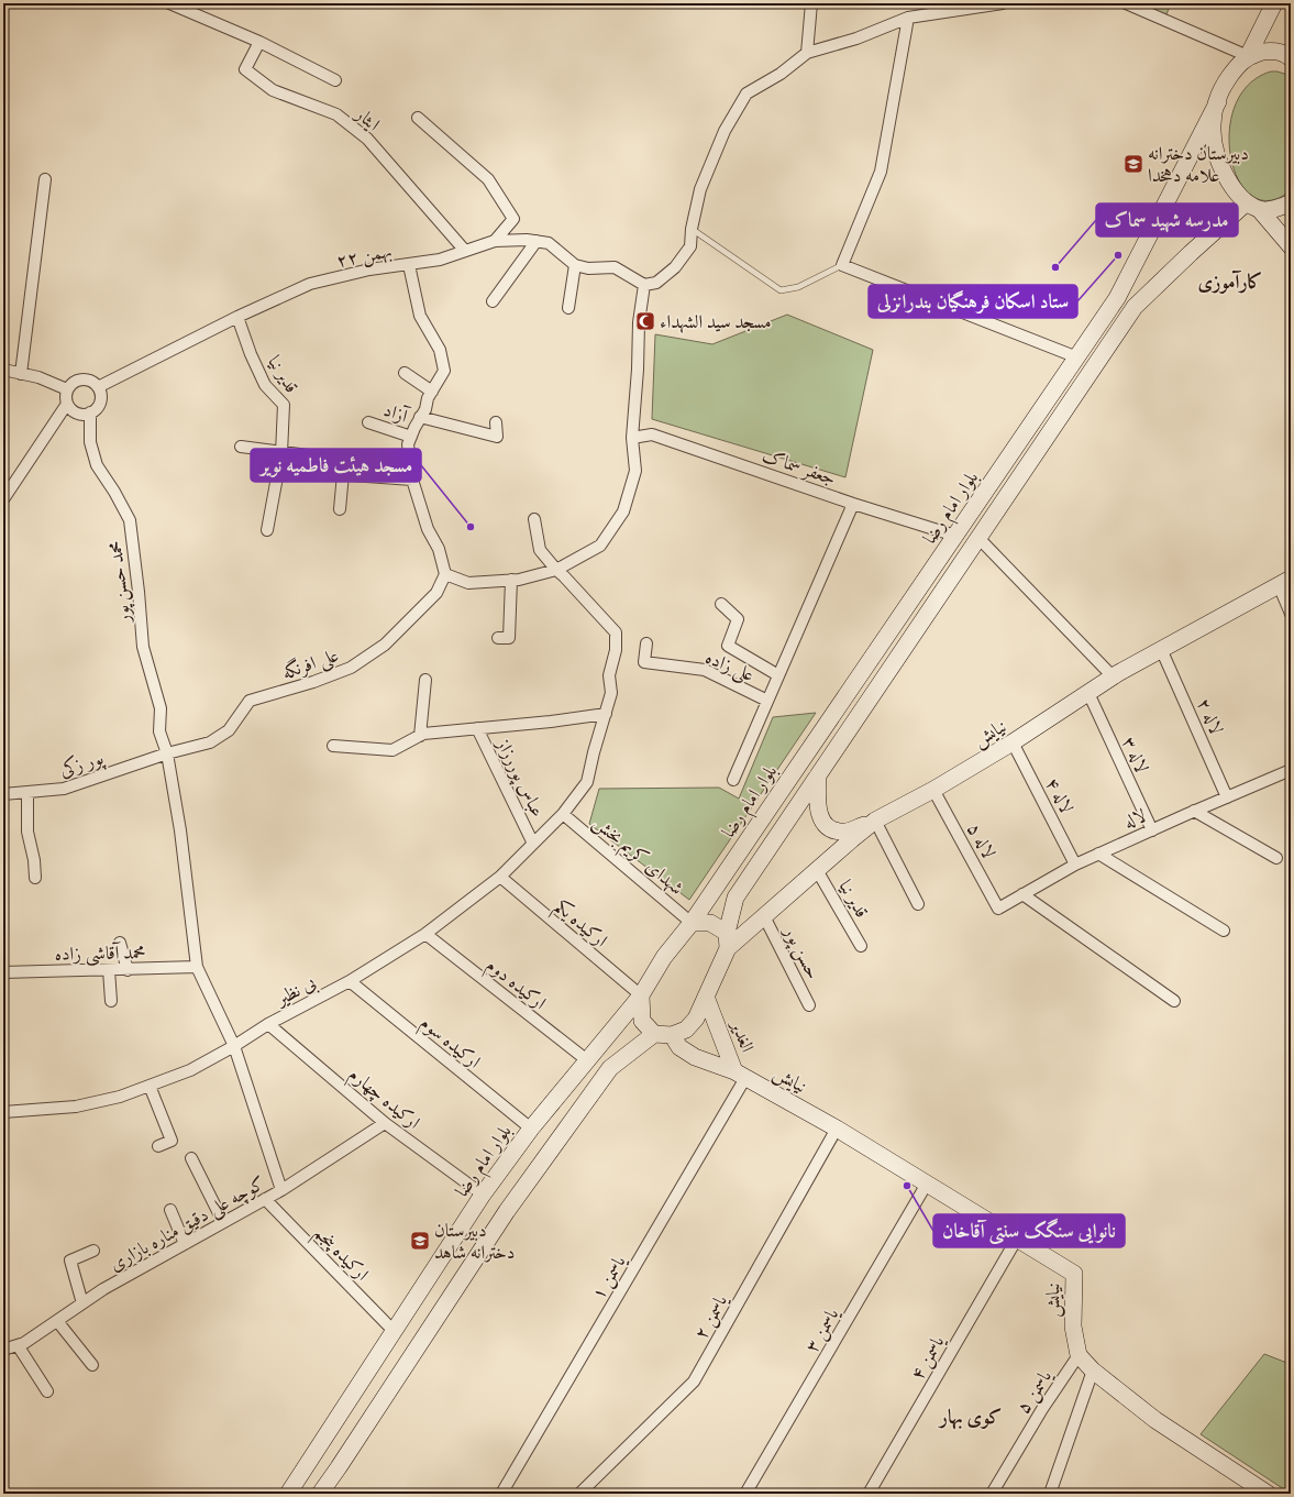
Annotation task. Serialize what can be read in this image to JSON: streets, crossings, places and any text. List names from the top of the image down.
{
  "streets": {
    "main road": ["بلوار امام رضا", "نیایش", "الغدیر"],
    "street": [
      "ایثار",
      "۲۲ بهمن",
      "قدیر نیا",
      "آزاد",
      "جعفر سماک",
      "محمد حسن پور",
      "علی افرنگه",
      "علی زاده",
      "لاله ۲",
      "لاله ۳",
      "پور زکی",
      "عباس پوررزاز",
      "لاله ۴",
      "لاله",
      "لاله ۵",
      "شهدای کریم بخش",
      "ارکیده یکم",
      "محمد آقاشی زاده",
      "حسن پور",
      "ارکیده دوم",
      "بی نظیر",
      "ارکیده سوم",
      "ارکیده چهارم",
      "کوچه علی دقیق مناره بازاری",
      "ارکیده پنجم",
      "یاسمن ۱",
      "یاسمن ۲",
      "یاسمن ۳",
      "یاسمن ۴",
      "یاسمن ۵"
    ]
  },
  "crossings": [
    ["ایثار", "۲۲ بهمن"],
    ["۲۲ بهمن", "قدیر نیا"],
    ["۲۲ بهمن", "محمد حسن پور"],
    ["قدیر نیا", "نیایش"],
    ["جعفر سماک", "بلوار امام رضا"],
    ["بلوار امام رضا", "شهدای کریم بخش"],
    ["بلوار امام رضا", "ارکیده یکم"],
    ["بلوار امام رضا", "ارکیده دوم"],
    ["بلوار امام رضا", "ارکیده سوم"],
    ["بلوار امام رضا", "ارکیده چهارم"],
    ["بلوار امام رضا", "ارکیده پنجم"],
    ["محمد حسن پور", "علی افرنگه"],
    ["محمد حسن پور", "پور زکی"],
    ["محمد حسن پور", "محمد آقاشی زاده"],
    ["محمد حسن پور", "بی نظیر"],
    ["محمد حسن پور", "کوچه علی دقیق مناره بازاری"],
    ["علی افرنگه", "پور زکی"],
    ["لاله ۲", "نیایش"],
    ["لاله ۲", "لاله"],
    ["نیایش", "لاله ۳"],
    ["نیایش", "لاله ۴"],
    ["نیایش", "لاله ۵"],
    ["نیایش", "حسن پور"],
    ["نیایش", "الغدیر"],
    ["نیایش", "یاسمن ۱"],
    ["نیایش", "یاسمن ۲"],
    ["نیایش", "یاسمن ۳"],
    ["نیایش", "یاسمن ۴"],
    ["نیایش", "یاسمن ۵"],
    ["لاله ۳", "لاله"],
    ["عباس پوررزاز", "بی نظیر"],
    ["لاله ۴", "لاله"],
    ["لاله", "لاله ۵"],
    ["شهدای کریم بخش", "بی نظیر"],
    ["ارکیده یکم", "بی نظیر"],
    ["ارکیده دوم", "بی نظیر"],
    ["بی نظیر", "ارکیده سوم"],
    ["بی نظیر", "ارکیده چهارم"],
    ["الغدیر", "یاسمن ۱"],
    ["ارکیده چهارم", "کوچه علی دقیق مناره بازاری"],
    ["کوچه علی دقیق مناره بازاری", "ارکیده پنجم"]
  ],
  "districts": ["کارآموزی", "کوی بهار"],
  "places": {
    "school or university": ["دبیرستان دخترانه علامه دهخدا", "دبیرستان دخترانه شاهد"],
    "other": [
      "ستاد اسکان فرهنگیان بندرانزلی",
      "مدرسه شهید سماک",
      "مسجد هیئت فاطمیه نویر",
      "نانوایی سنگک سنتی آقاخان"
    ],
    "mosque": ["مسجد سید الشهداء"]
  }
}
